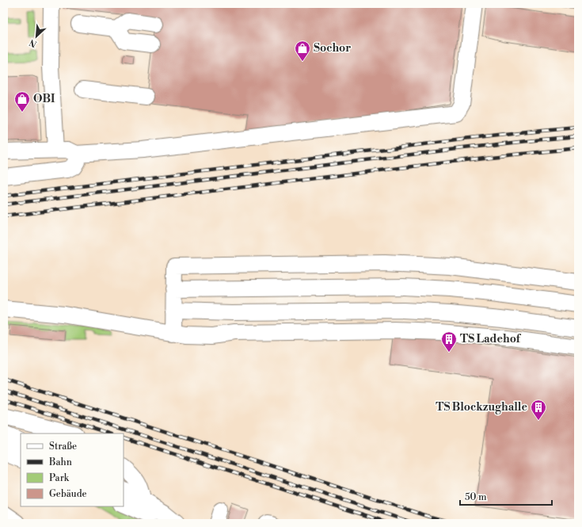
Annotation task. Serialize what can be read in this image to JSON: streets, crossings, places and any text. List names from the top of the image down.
{
  "places": {
    "shop": ["Sochor", "OBI"],
    "building": ["TS Ladehof", "TS Blockzughalle"]
  },
  "legend": [
    "Straße",
    "Bahn",
    "Park",
    "Gebäude"
  ],
  "scale_bar": "50 m",
  "north": "bottom left"
}
